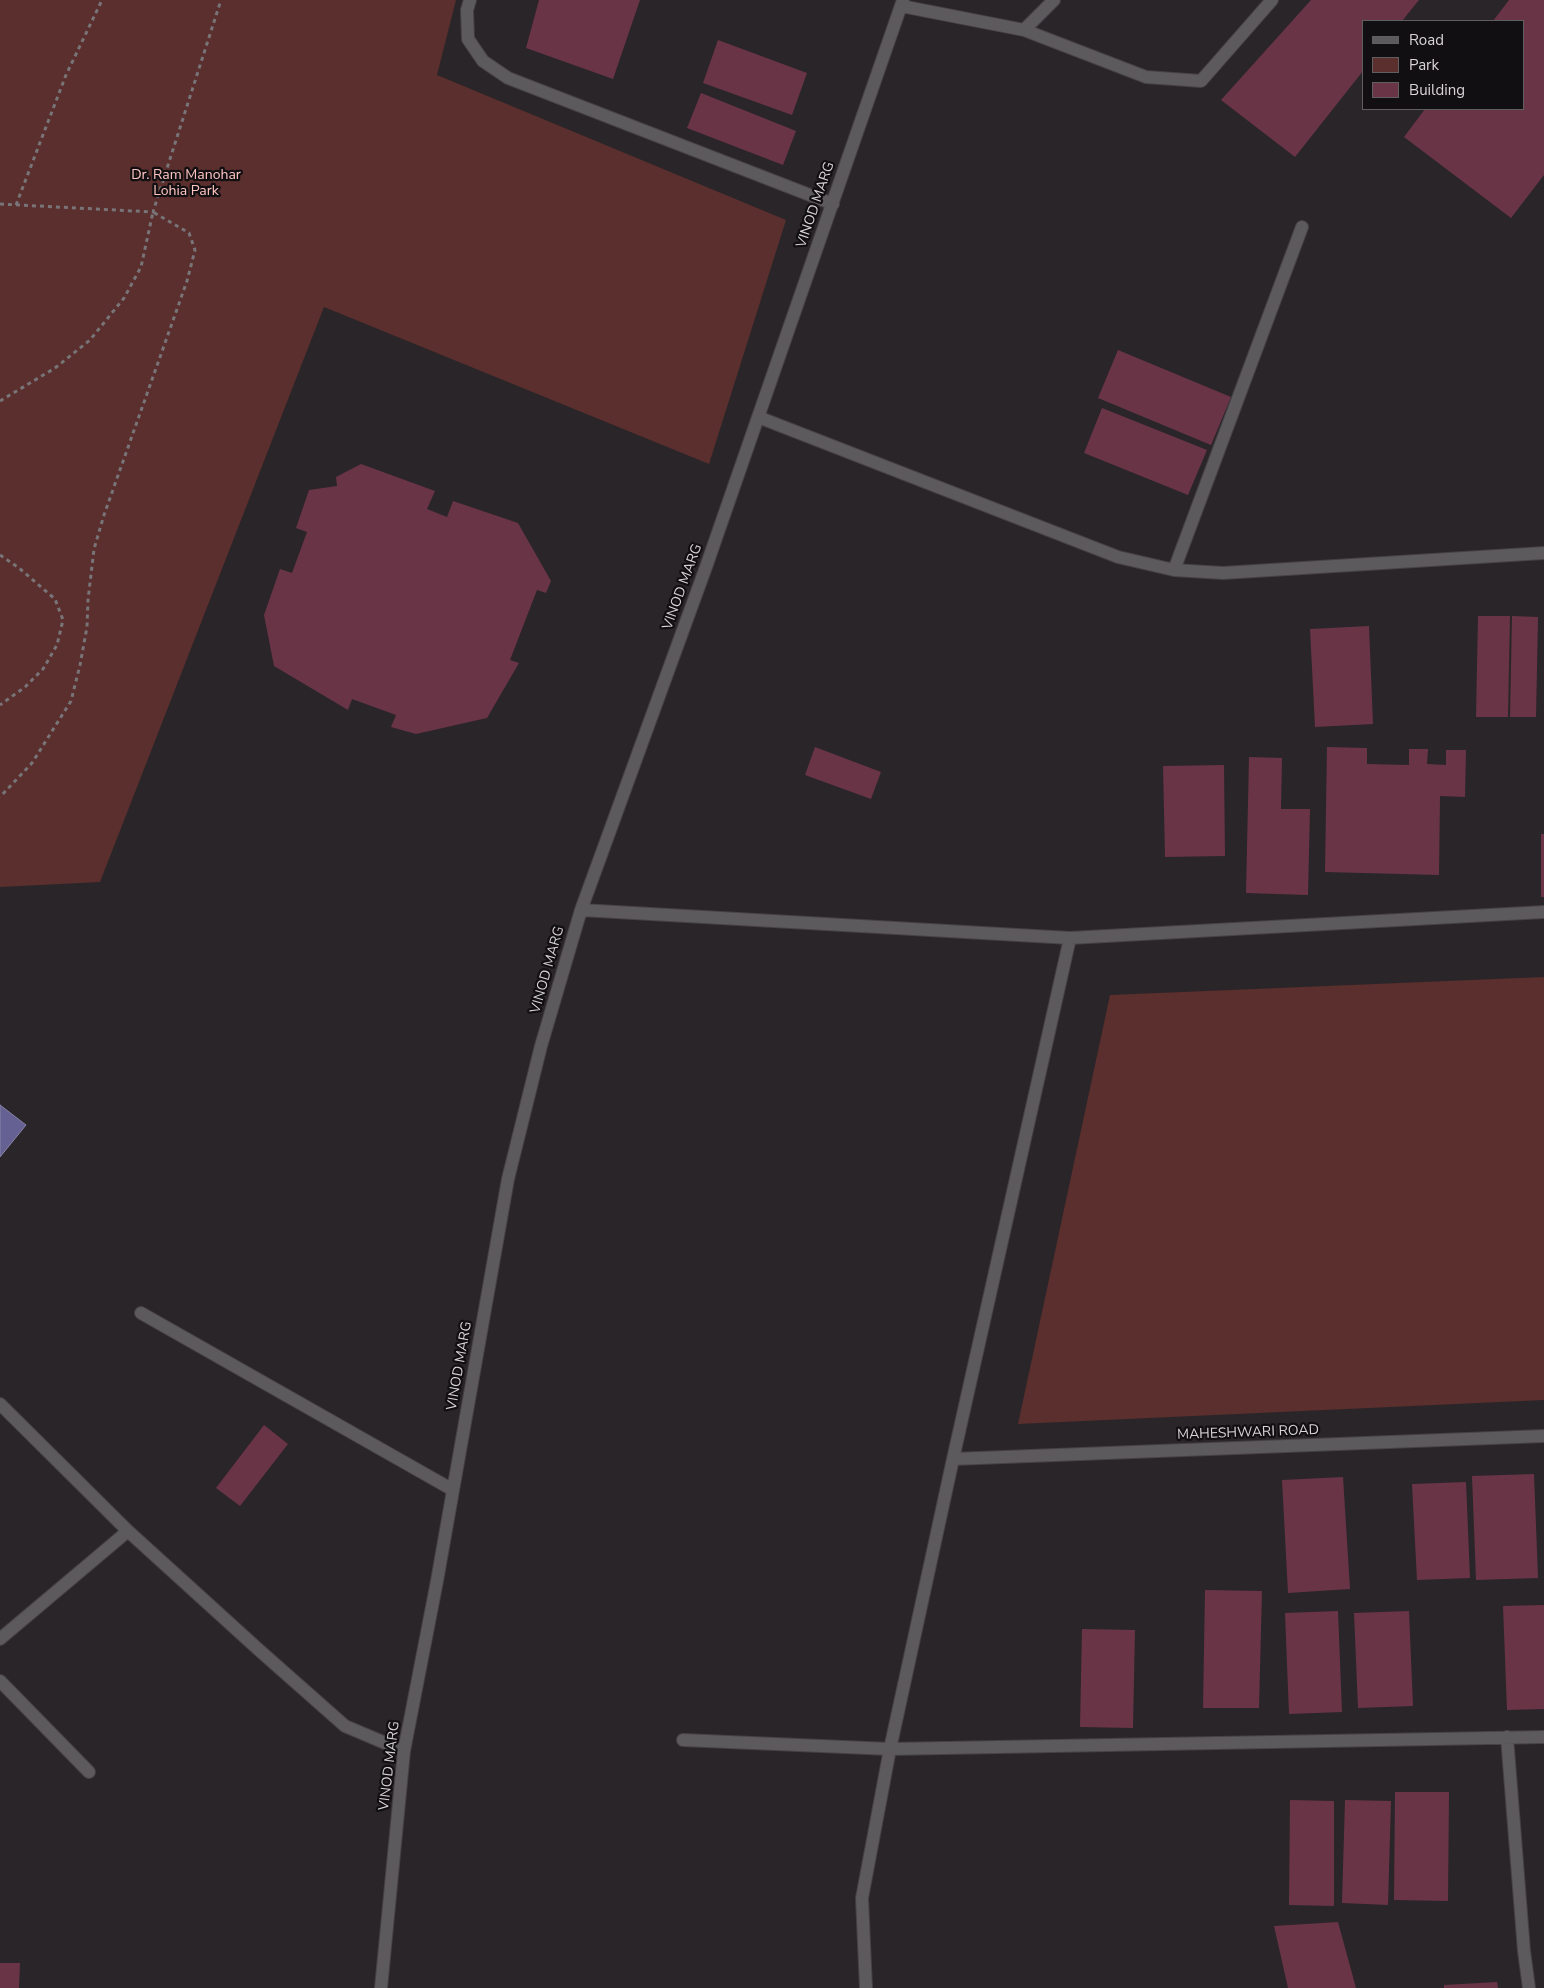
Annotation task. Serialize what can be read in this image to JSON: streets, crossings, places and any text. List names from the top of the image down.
{
  "streets": {
    "street": ["VINOD MARG", "MAHESHWARI ROAD"]
  },
  "parks": ["Dr. Ram Manohar Lohia Park"],
  "legend": ["Road", "Park", "Building"]
}
